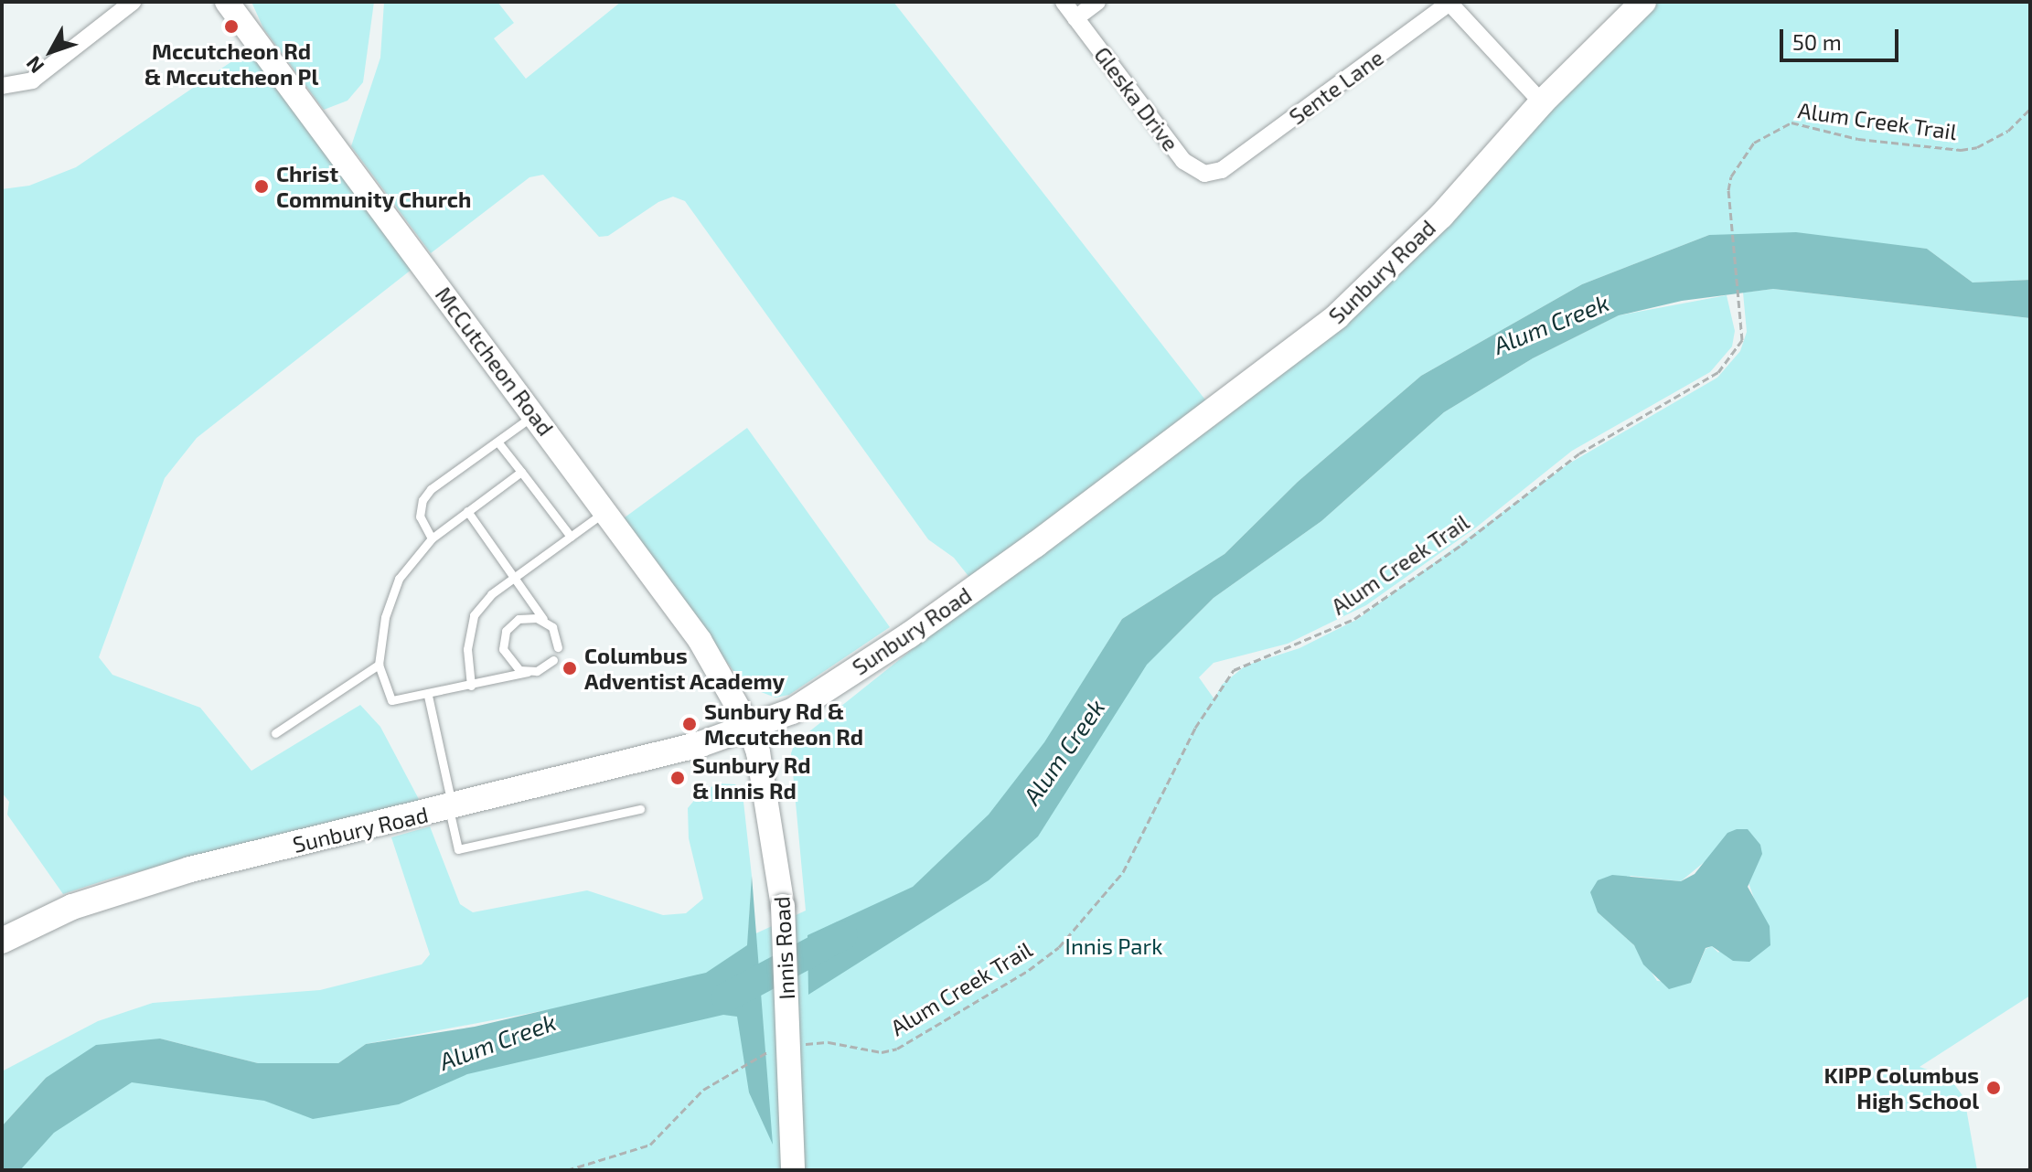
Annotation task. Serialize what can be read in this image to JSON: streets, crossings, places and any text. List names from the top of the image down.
{
  "streets": {
    "main road": ["Sunbury Road", "McCutcheon Road", "Innis Road"],
    "street": ["Sente Lane", "Gleska Drive"],
    "path": ["Alum Creek Trail"]
  },
  "crossings": [
    ["Sente Lane", "Gleska Drive"],
    ["Sunbury Road", "McCutcheon Road"],
    ["Sunbury Road", "Innis Road"],
    ["McCutcheon Road", "Innis Road"]
  ],
  "water": ["Alum Creek"],
  "parks": ["Innis Park"],
  "places": [
    "Mccutcheon Rd & Mccutcheon Pl",
    "Christ Community Church",
    "Columbus Adventist Academy",
    "Sunbury Rd & Mccutcheon Rd",
    "Sunbury Rd & Innis Rd",
    "KIPP Columbus High School"
  ],
  "scale_bar": "50 m",
  "north": "bottom left"
}
